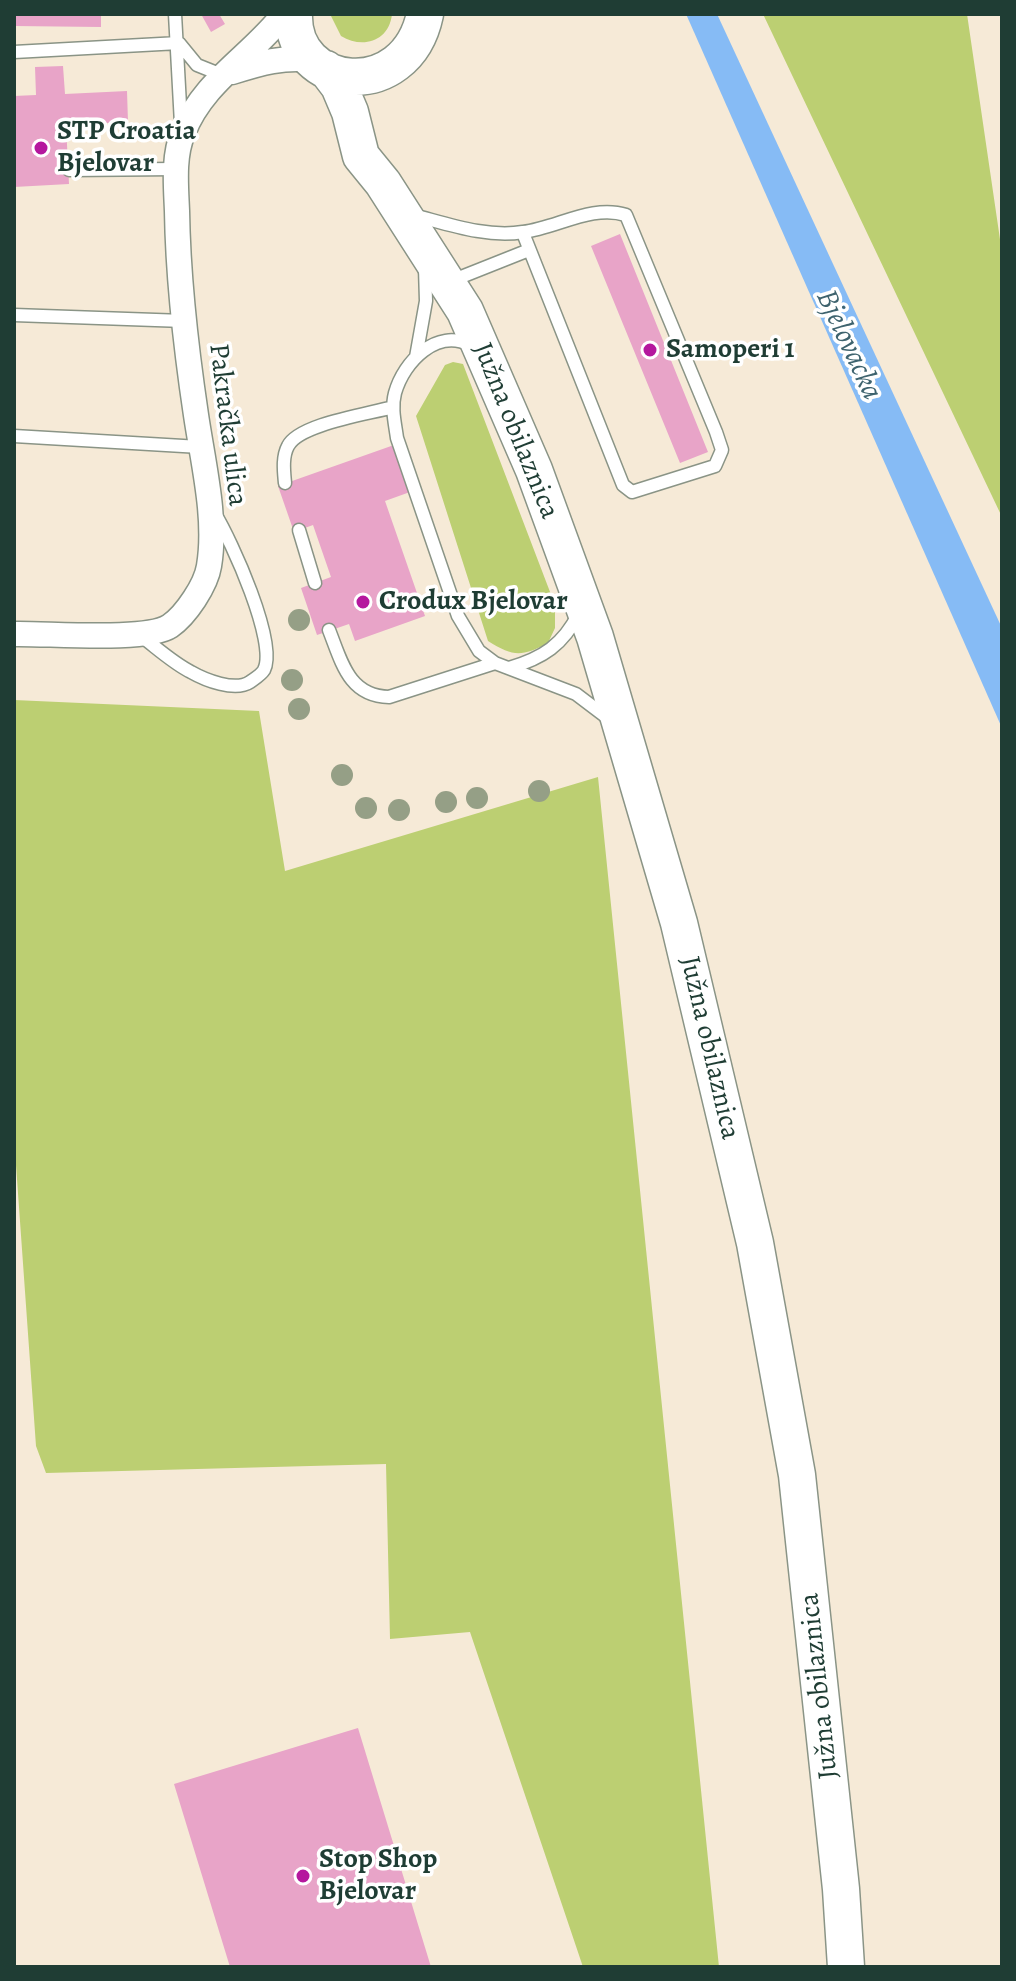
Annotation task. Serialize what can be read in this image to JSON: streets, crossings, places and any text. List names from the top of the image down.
{
  "streets": {
    "main road": ["Južna obilaznica"],
    "street": ["Pakračka ulica"]
  },
  "water": ["Bjelovacka"],
  "places": [
    "STP Croatia Bjelovar",
    "Samoperi 1",
    "Crodux Bjelovar",
    "Stop Shop Bjelovar"
  ]
}
